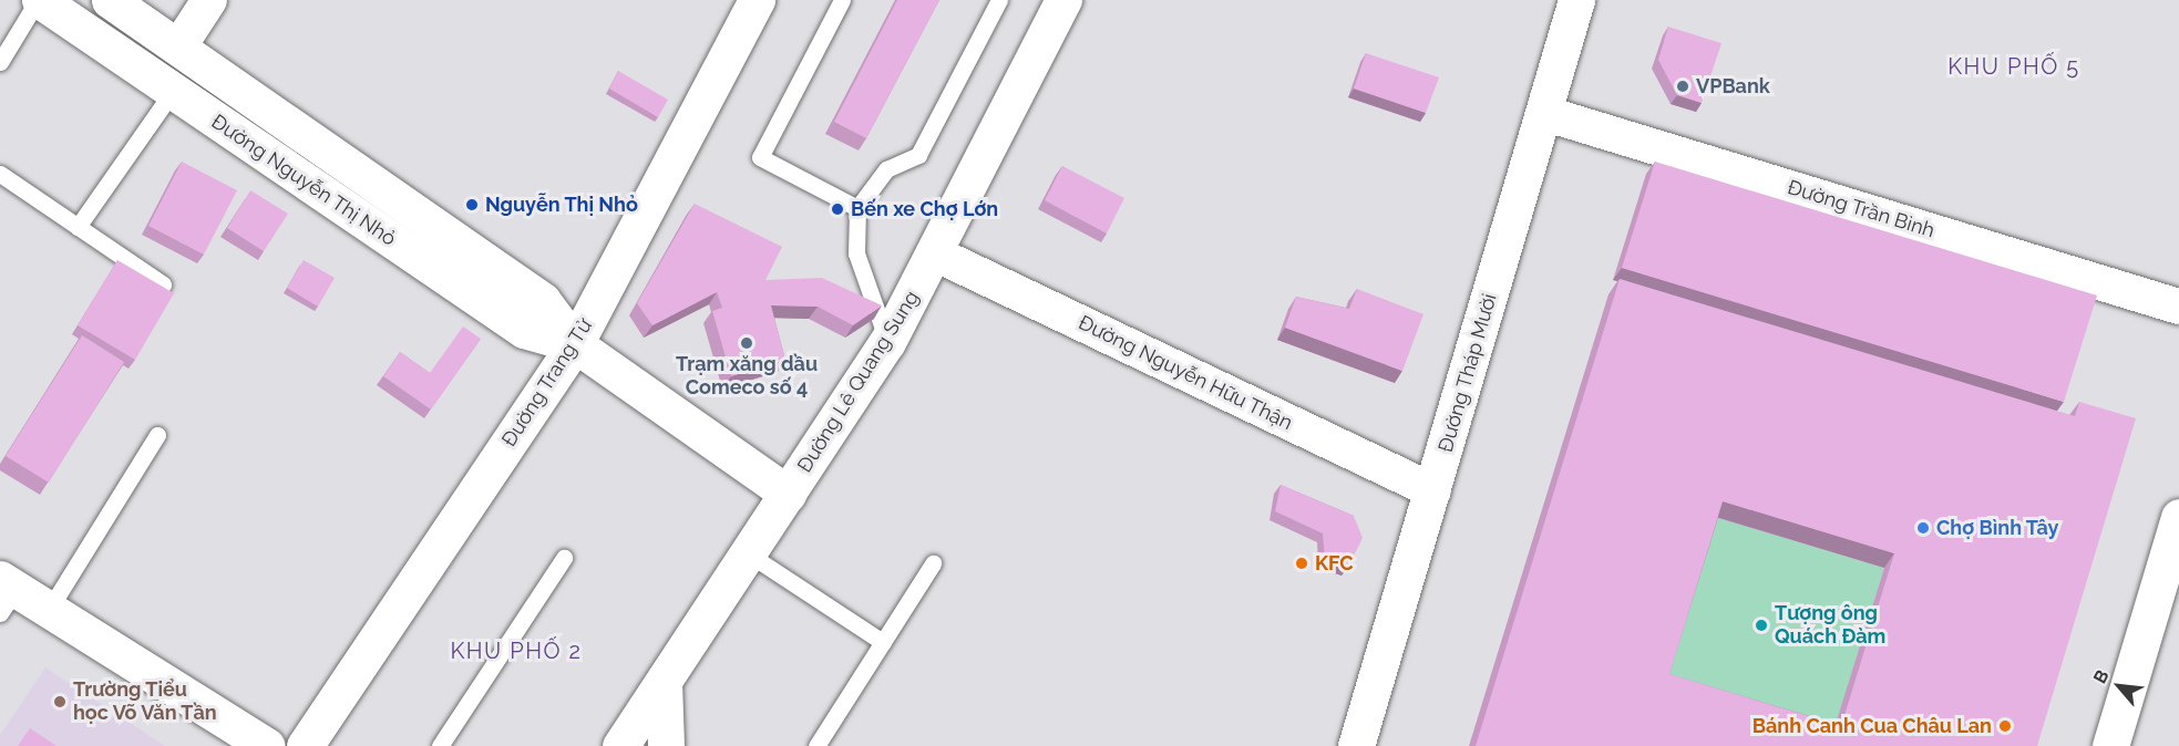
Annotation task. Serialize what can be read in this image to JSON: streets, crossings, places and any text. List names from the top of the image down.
{
  "streets": {
    "main road": [
      "Đường Nguyễn Thị Nhỏ",
      "Đường Tháp Mười",
      "Đường Lê Quang Sung",
      "Đường Trang Tử"
    ],
    "street": ["Đường Trần Bình", "Đường Nguyễn Hữu Thận"]
  },
  "crossings": [
    ["Đường Nguyễn Thị Nhỏ", "Đường Lê Quang Sung"],
    ["Đường Nguyễn Thị Nhỏ", "Đường Trang Tử"],
    ["Đường Trần Bình", "Đường Tháp Mười"],
    ["Đường Nguyễn Hữu Thận", "Đường Tháp Mười"],
    ["Đường Nguyễn Hữu Thận", "Đường Lê Quang Sung"]
  ],
  "districts": ["KHU PHỐ 5", "KHU PHỐ 2"],
  "places": [
    "VPBank",
    "Nguyễn Thị Nhỏ",
    "Bến xe Chợ Lớn",
    "Trạm xăng dầu Comeco số 4",
    "Chợ Bình Tây",
    "KFC",
    "Tượng ông Quách Đàm",
    "Trường Tiểu học Võ Văn Tần",
    "Bánh Canh Cua Châu Lan"
  ],
  "north": "top left"
}
